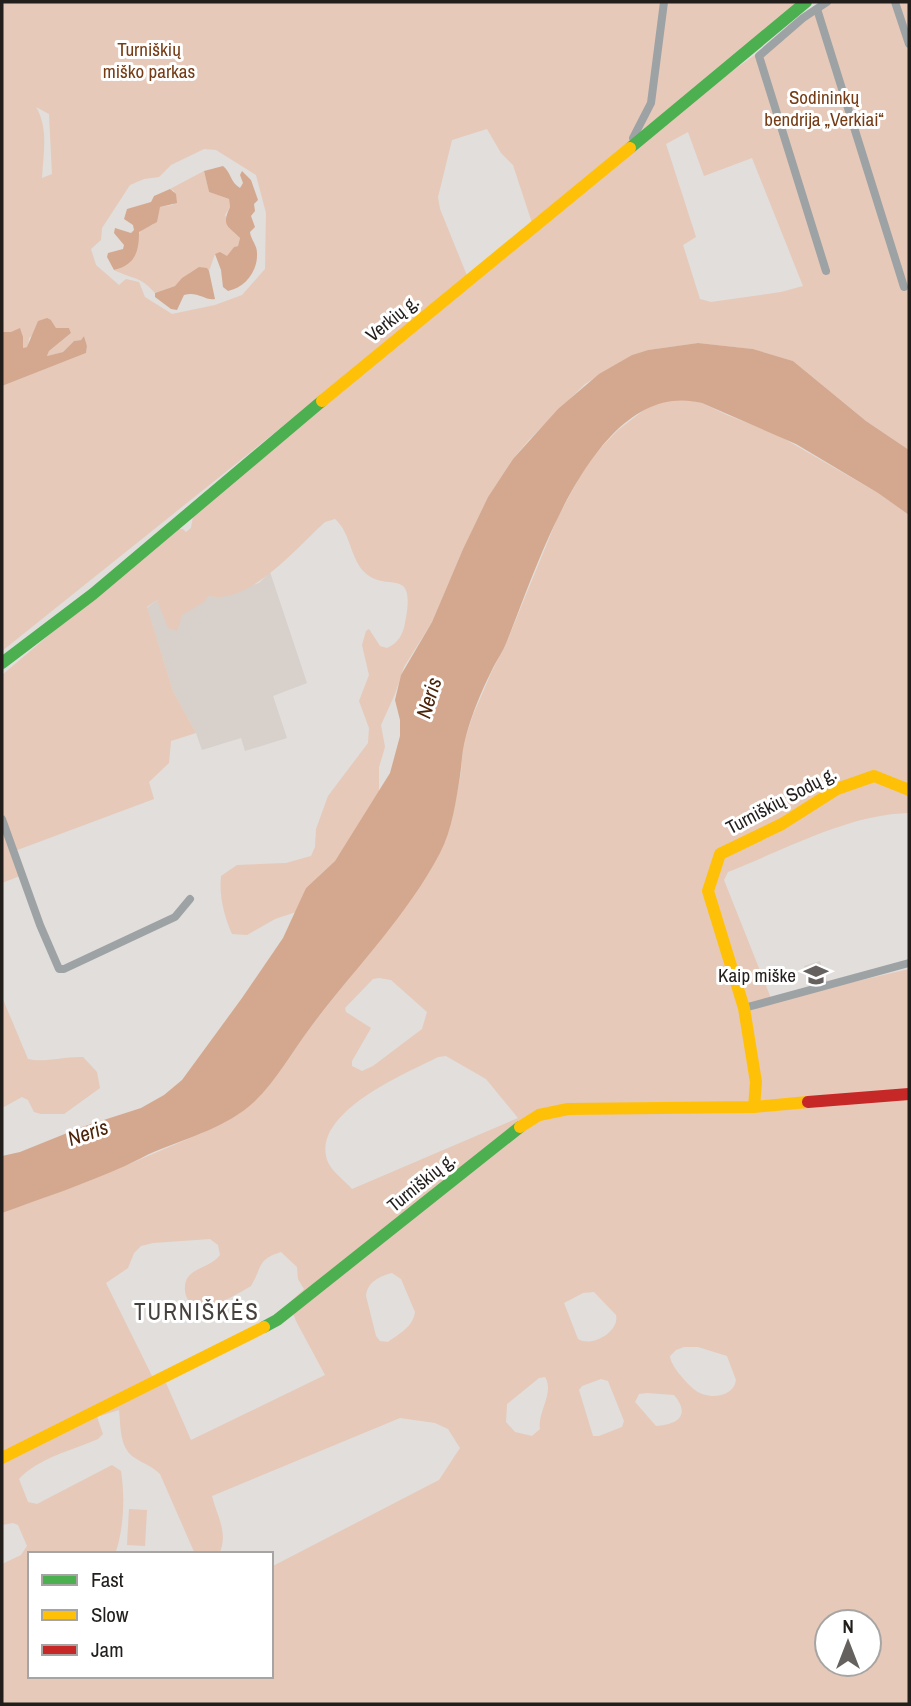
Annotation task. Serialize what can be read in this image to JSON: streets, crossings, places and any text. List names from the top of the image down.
{
  "streets": {
    "street": ["Verkių g.", "Turniškių Sodų g.", "Turniškių g."]
  },
  "crossings": [
    ["Turniškių Sodų g.", "Turniškių g."]
  ],
  "districts": ["TURNIŠKĖS"],
  "water": ["Neris"],
  "parks": ["Turniškių miško parkas", "Sodininkų bendrija „Verkiai“"],
  "places": {
    "school or university": ["Kaip miške"]
  },
  "legend": ["Fast", "Slow", "Jam"],
  "north": "top"
}
